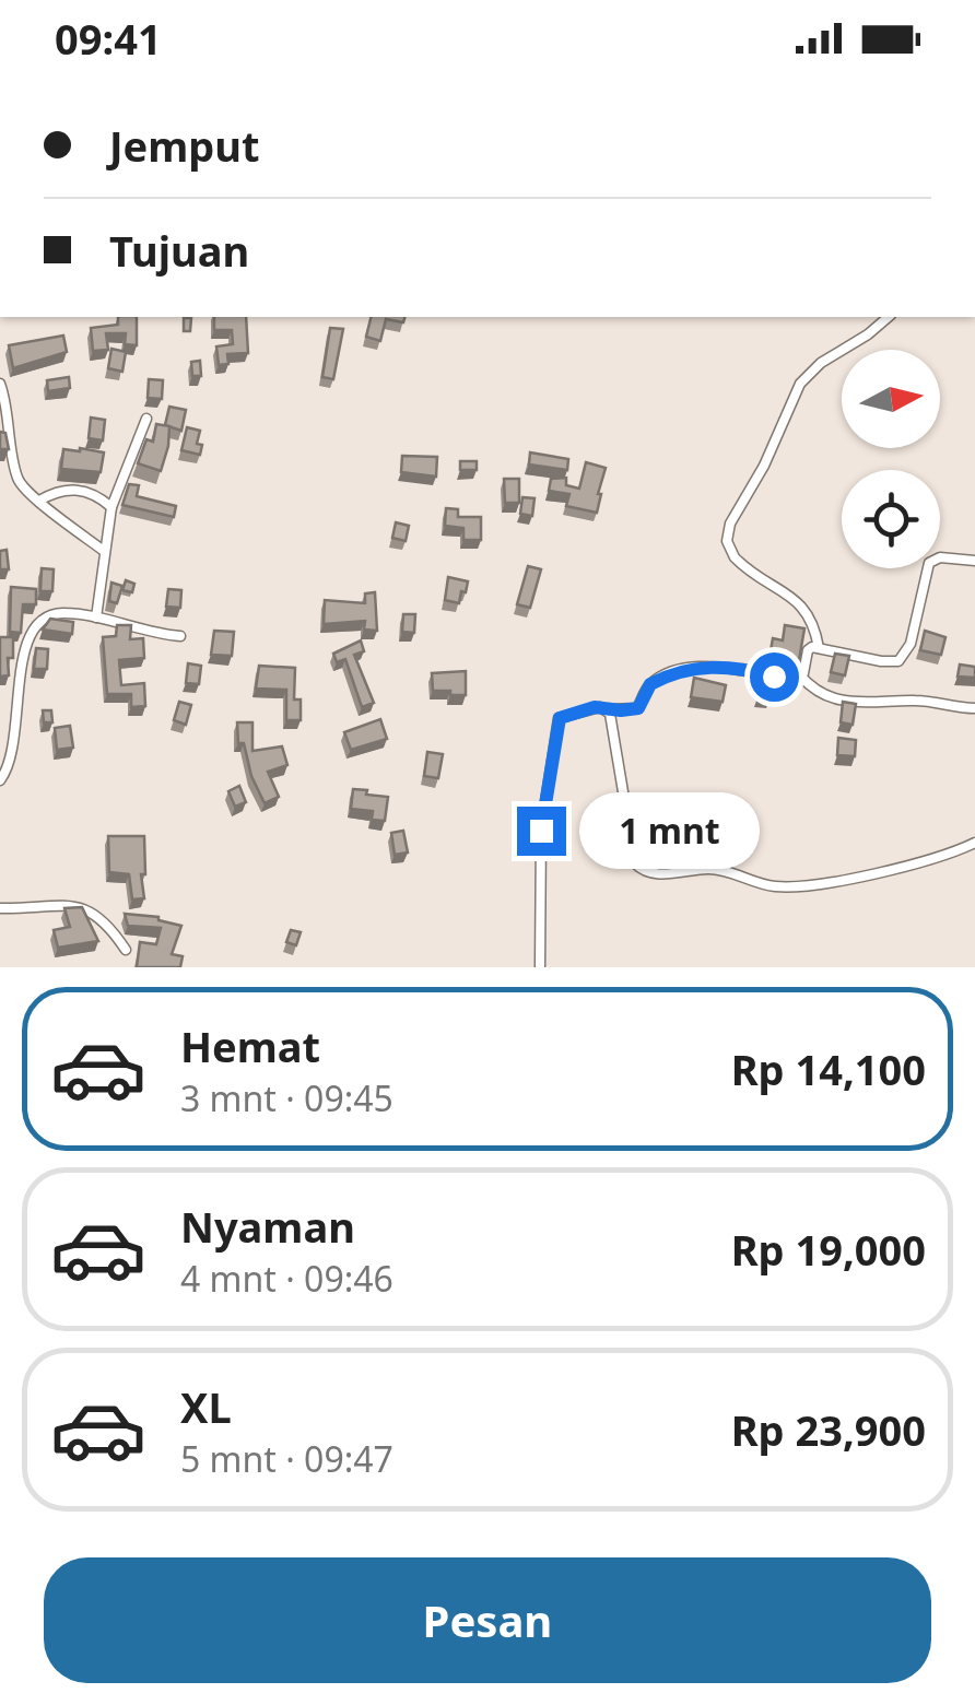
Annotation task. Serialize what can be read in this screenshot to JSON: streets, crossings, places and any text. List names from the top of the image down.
{
  "north": "right",
  "page": {
    "status": "09:41",
    "banner": ["Jemput", "Tujuan"],
    "bubble": "1 mnt",
    "list": [
      {
        "name": "Hemat",
        "note": "3 mnt · 09:45",
        "value": "Rp 14,100"
      },
      {
        "name": "Nyaman",
        "note": "4 mnt · 09:46",
        "value": "Rp 19,000"
      },
      {
        "name": "XL",
        "note": "5 mnt · 09:47",
        "value": "Rp 23,900"
      }
    ],
    "buttons": "Pesan"
  }
}
